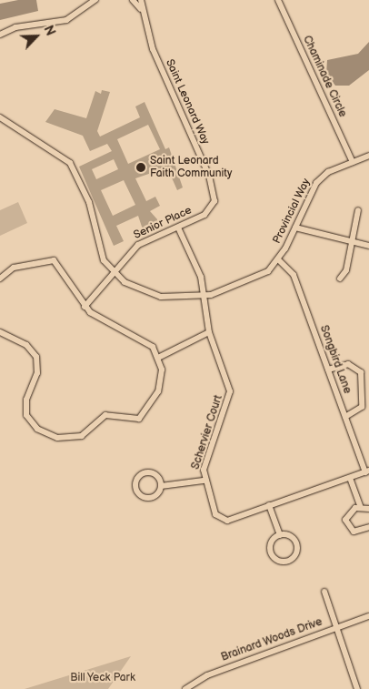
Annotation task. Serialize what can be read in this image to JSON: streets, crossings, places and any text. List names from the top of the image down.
{
  "streets": {
    "street": [
      "Chaminade Circle",
      "Saint Leonard Way",
      "Provincial Way",
      "Senior Place",
      "Songbird Lane",
      "Schervier Court",
      "Brainard Woods Drive"
    ]
  },
  "crossings": [
    ["Chaminade Circle", "Provincial Way"],
    ["Saint Leonard Way", "Senior Place"],
    ["Provincial Way", "Senior Place"],
    ["Provincial Way", "Songbird Lane"],
    ["Provincial Way", "Schervier Court"],
    ["Senior Place", "Schervier Court"],
    ["Songbird Lane", "Schervier Court"]
  ],
  "parks": ["Bill Yeck Park"],
  "places": ["Saint Leonard Faith Community"],
  "north": "top right"
}
